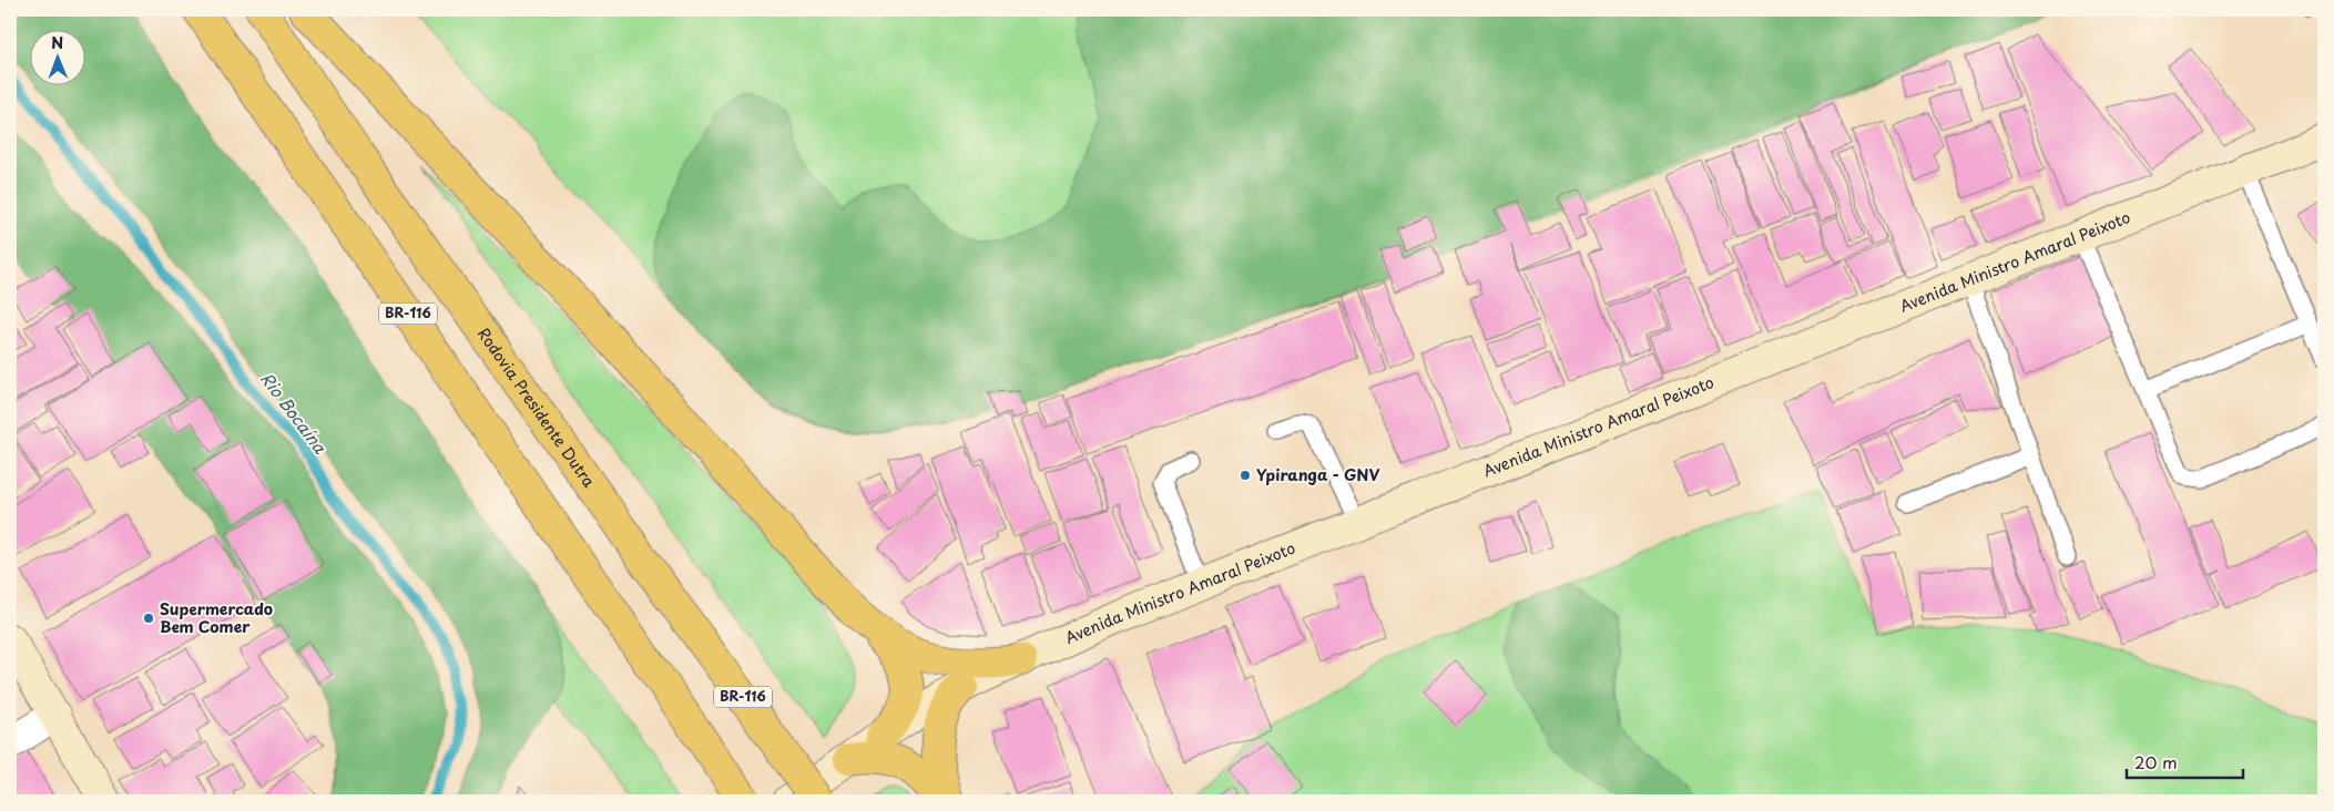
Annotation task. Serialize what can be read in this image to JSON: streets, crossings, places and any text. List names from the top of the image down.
{
  "streets": {
    "highway": ["BR-116", "Rodovia Presidente Dutra"],
    "main road": ["Avenida Ministro Amaral Peixoto"]
  },
  "water": ["Rio Bocaína"],
  "places": ["Ypiranga - GNV", "Supermercado Bem Comer"],
  "scale_bar": "20 m",
  "north": "top"
}
